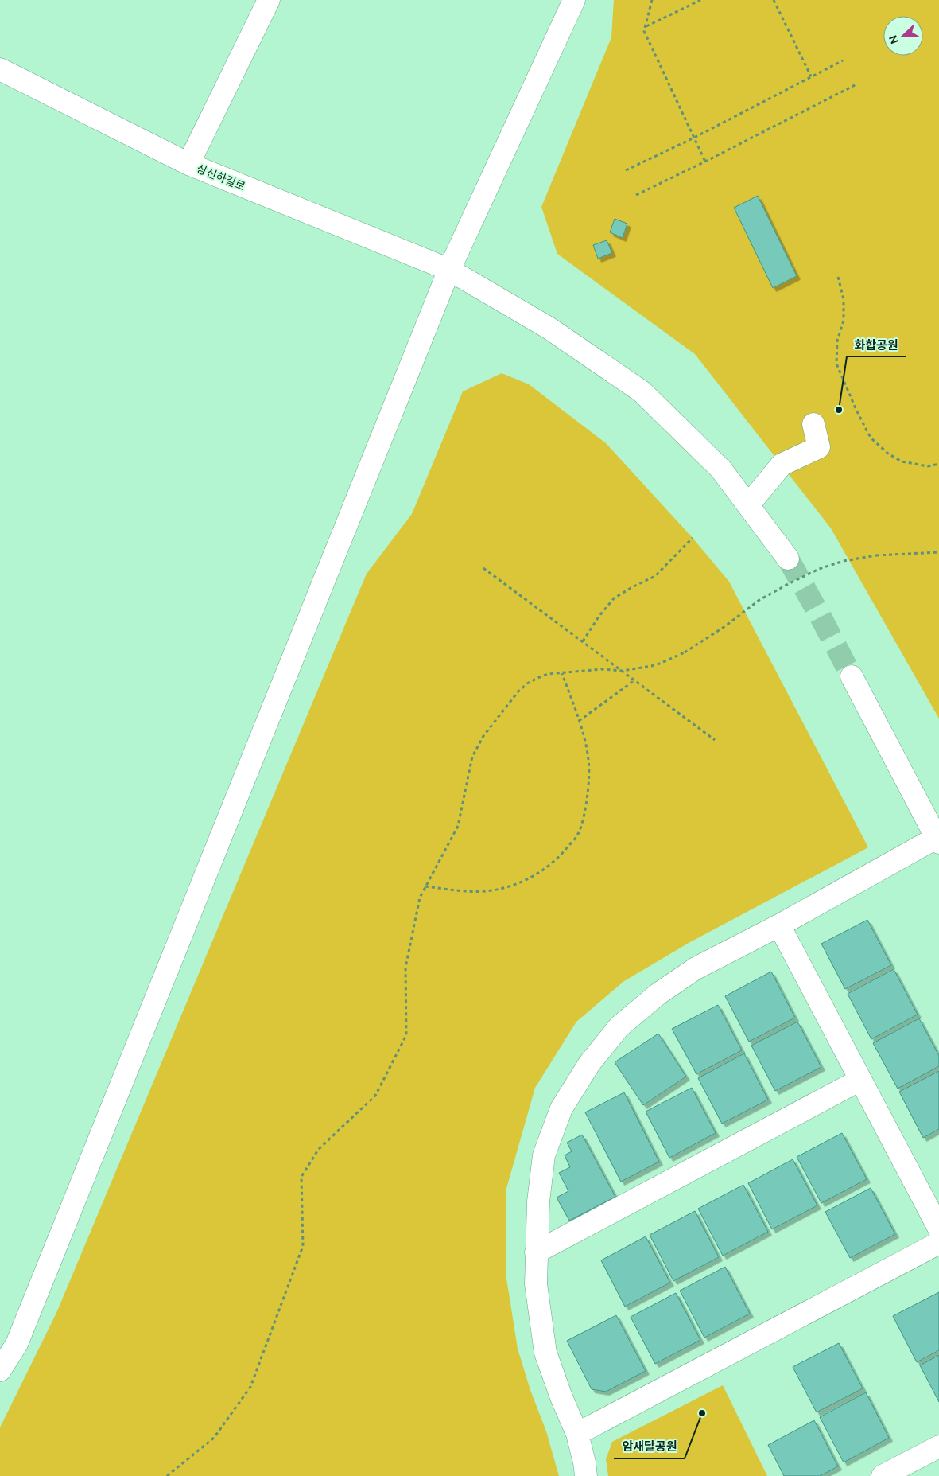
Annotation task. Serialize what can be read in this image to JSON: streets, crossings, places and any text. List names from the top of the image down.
{
  "streets": {
    "street": ["상신하길로"]
  },
  "places": ["화합공원", "암새달공원"],
  "north": "left"
}
